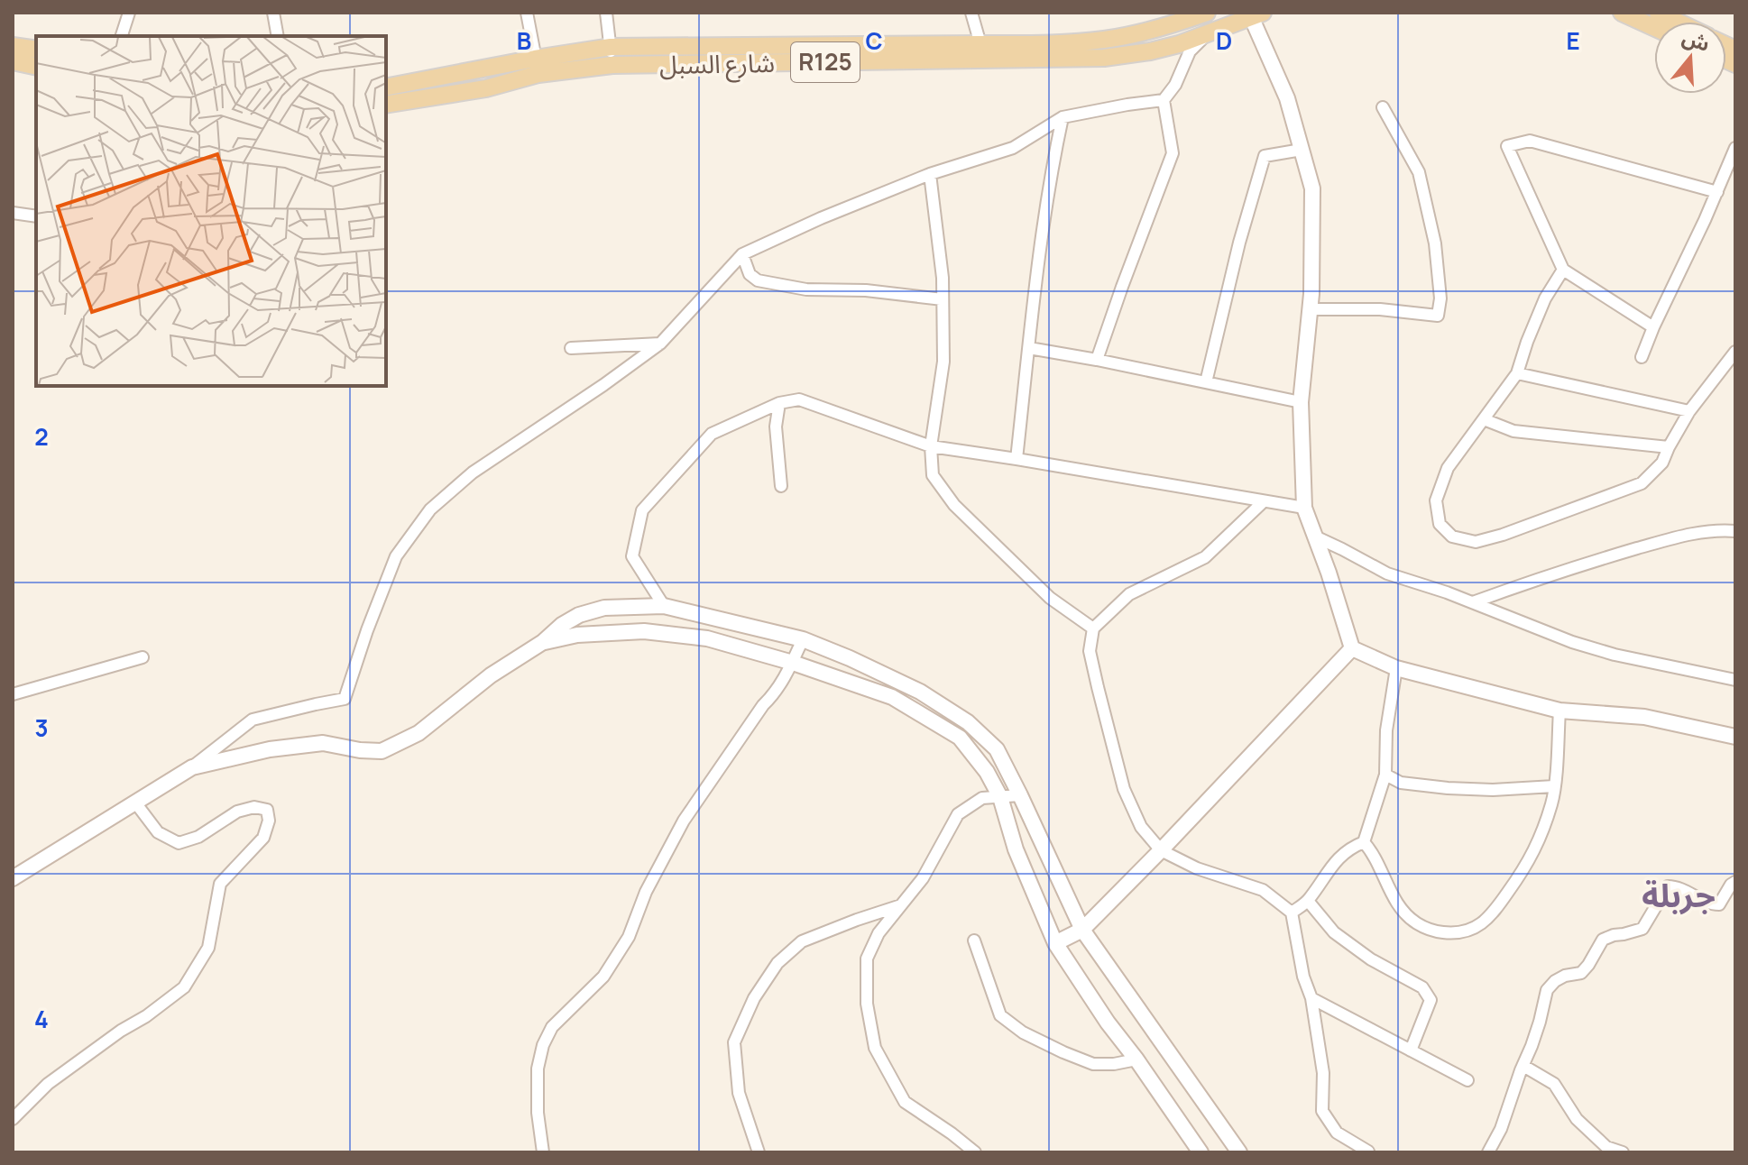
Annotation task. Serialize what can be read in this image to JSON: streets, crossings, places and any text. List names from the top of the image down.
{
  "streets": {
    "main road": ["R125", "شارع السبل"]
  },
  "districts": ["جربلة"],
  "north": "top",
  "grid": {
    "columns": [
      "B",
      "C",
      "D",
      "E"
    ],
    "rows": ["2", "3", "4"]
  }
}
